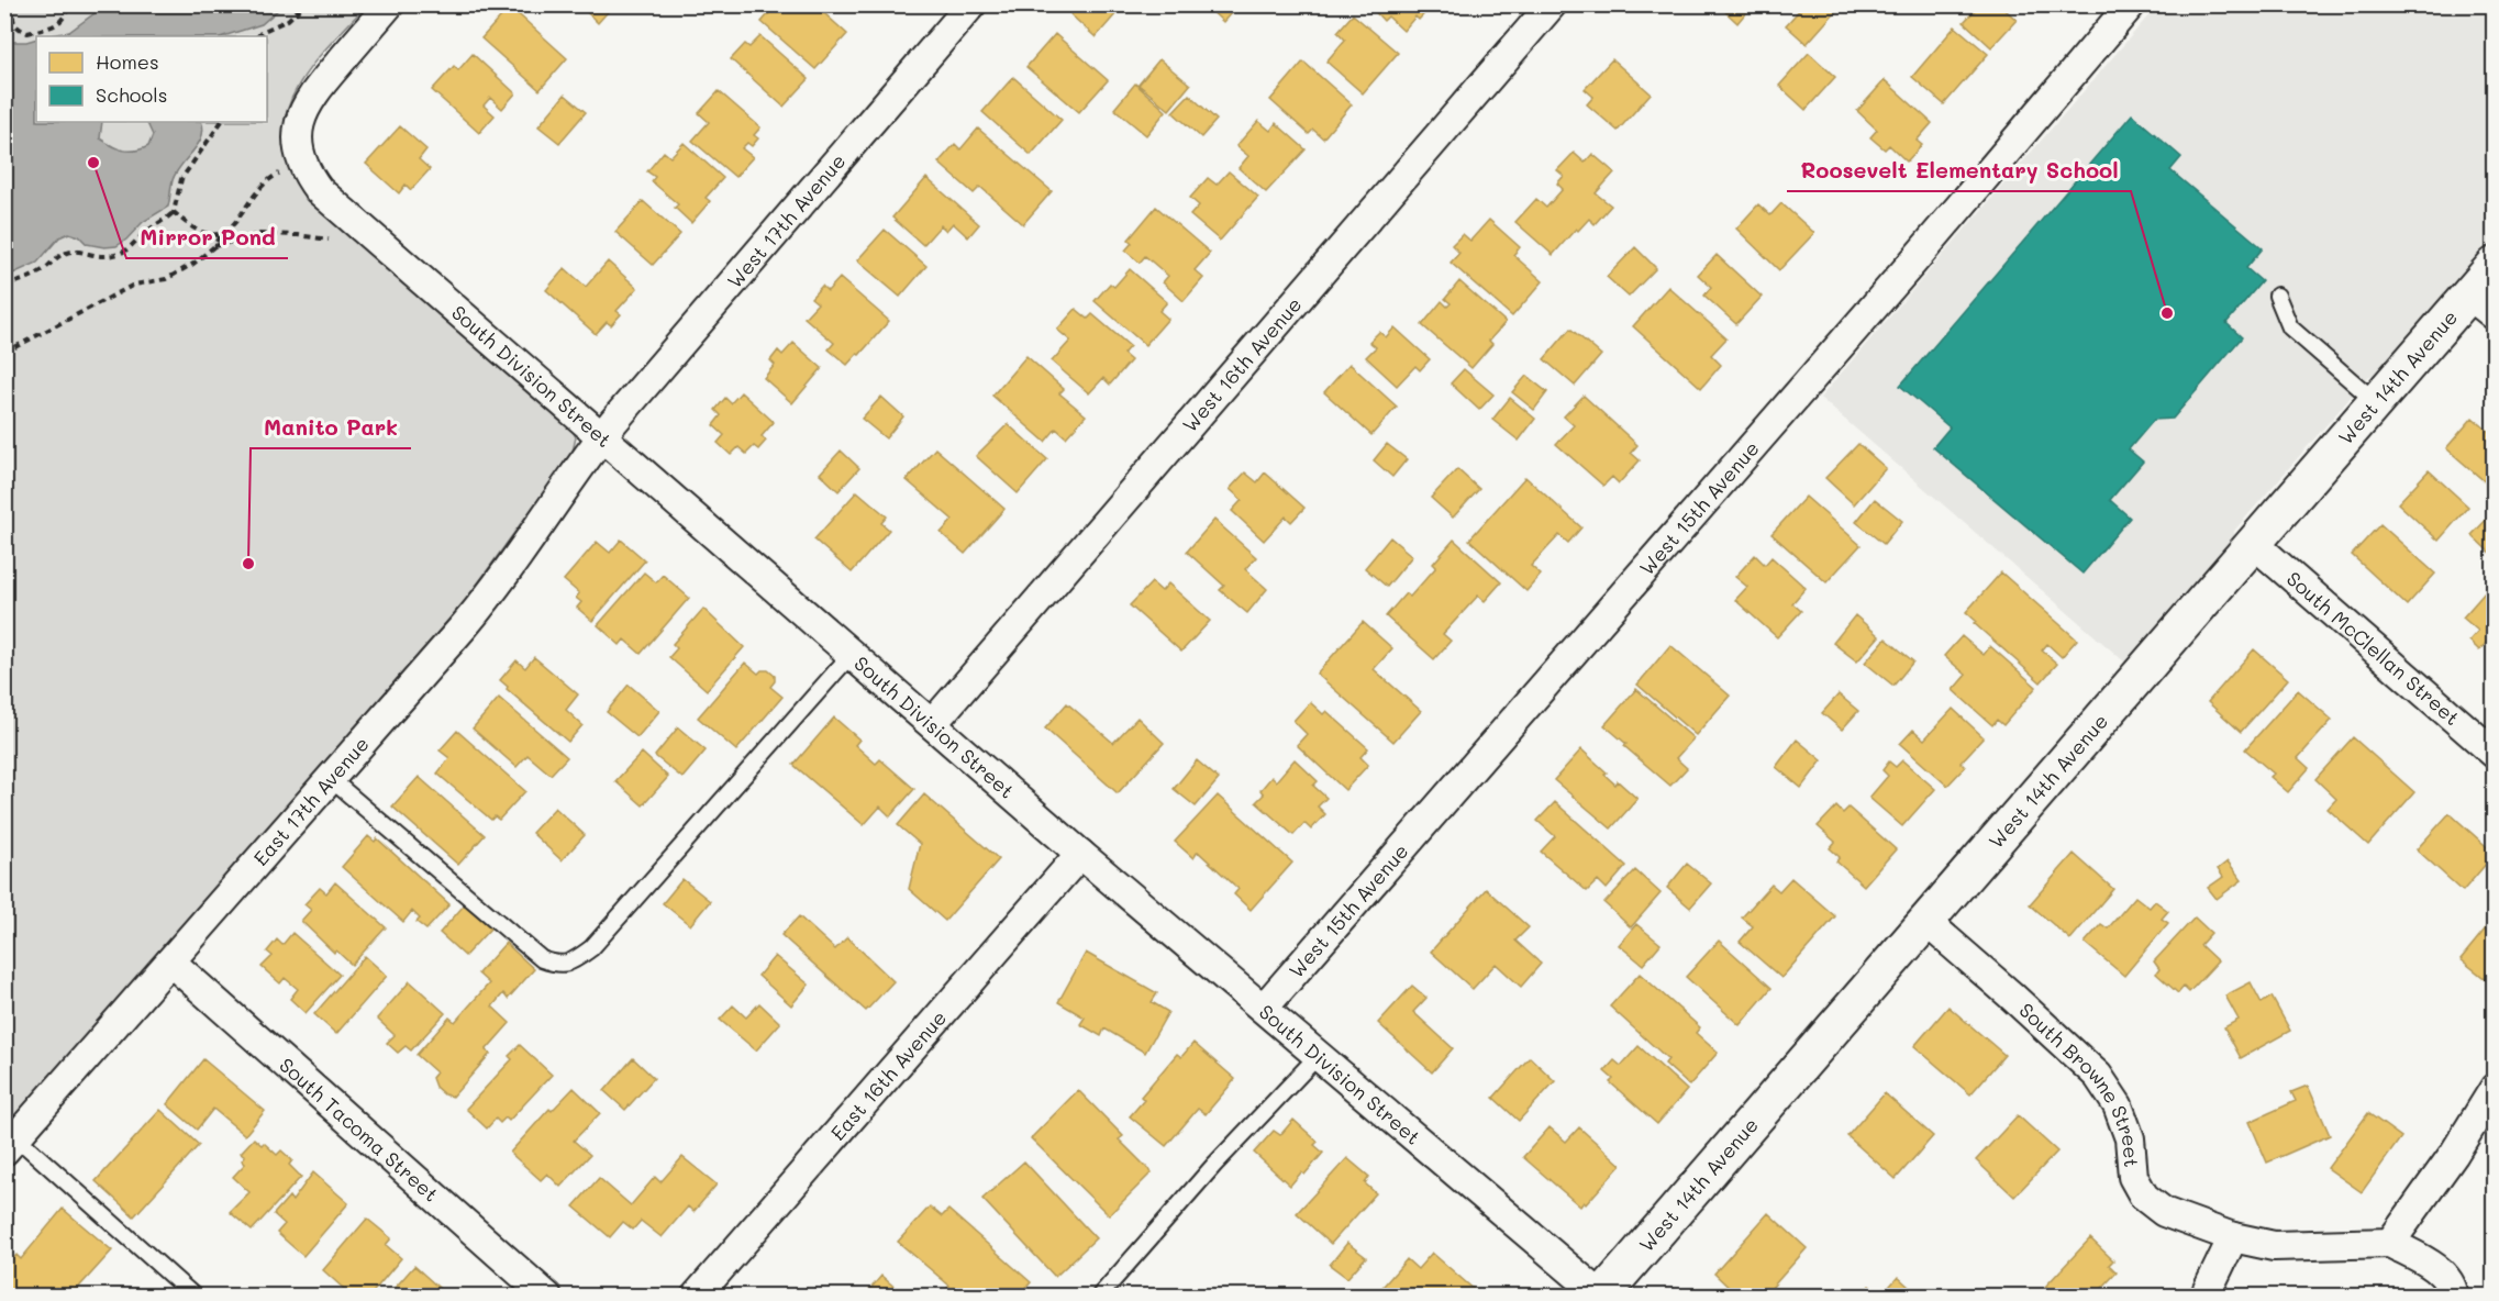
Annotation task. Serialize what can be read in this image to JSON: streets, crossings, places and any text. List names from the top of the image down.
{
  "streets": {
    "street": [
      "West 17th Avenue",
      "West 16th Avenue",
      "West 14th Avenue",
      "South Division Street",
      "West 15th Avenue",
      "South McClellan Street",
      "East 17th Avenue",
      "East 16th Avenue",
      "South Browne Street",
      "South Tacoma Street"
    ]
  },
  "crossings": [
    ["West 17th Avenue", "South Division Street"],
    ["West 17th Avenue", "East 17th Avenue"],
    ["West 16th Avenue", "South Division Street"],
    ["West 14th Avenue", "South Division Street"],
    ["West 14th Avenue", "South McClellan Street"],
    ["West 14th Avenue", "South Browne Street"],
    ["South Division Street", "West 15th Avenue"],
    ["South Division Street", "East 17th Avenue"],
    ["South Division Street", "East 16th Avenue"],
    ["East 17th Avenue", "South Tacoma Street"]
  ],
  "places": ["Mirror Pond", "Roosevelt Elementary School", "Manito Park"],
  "legend": ["Homes", "Schools"]
}
